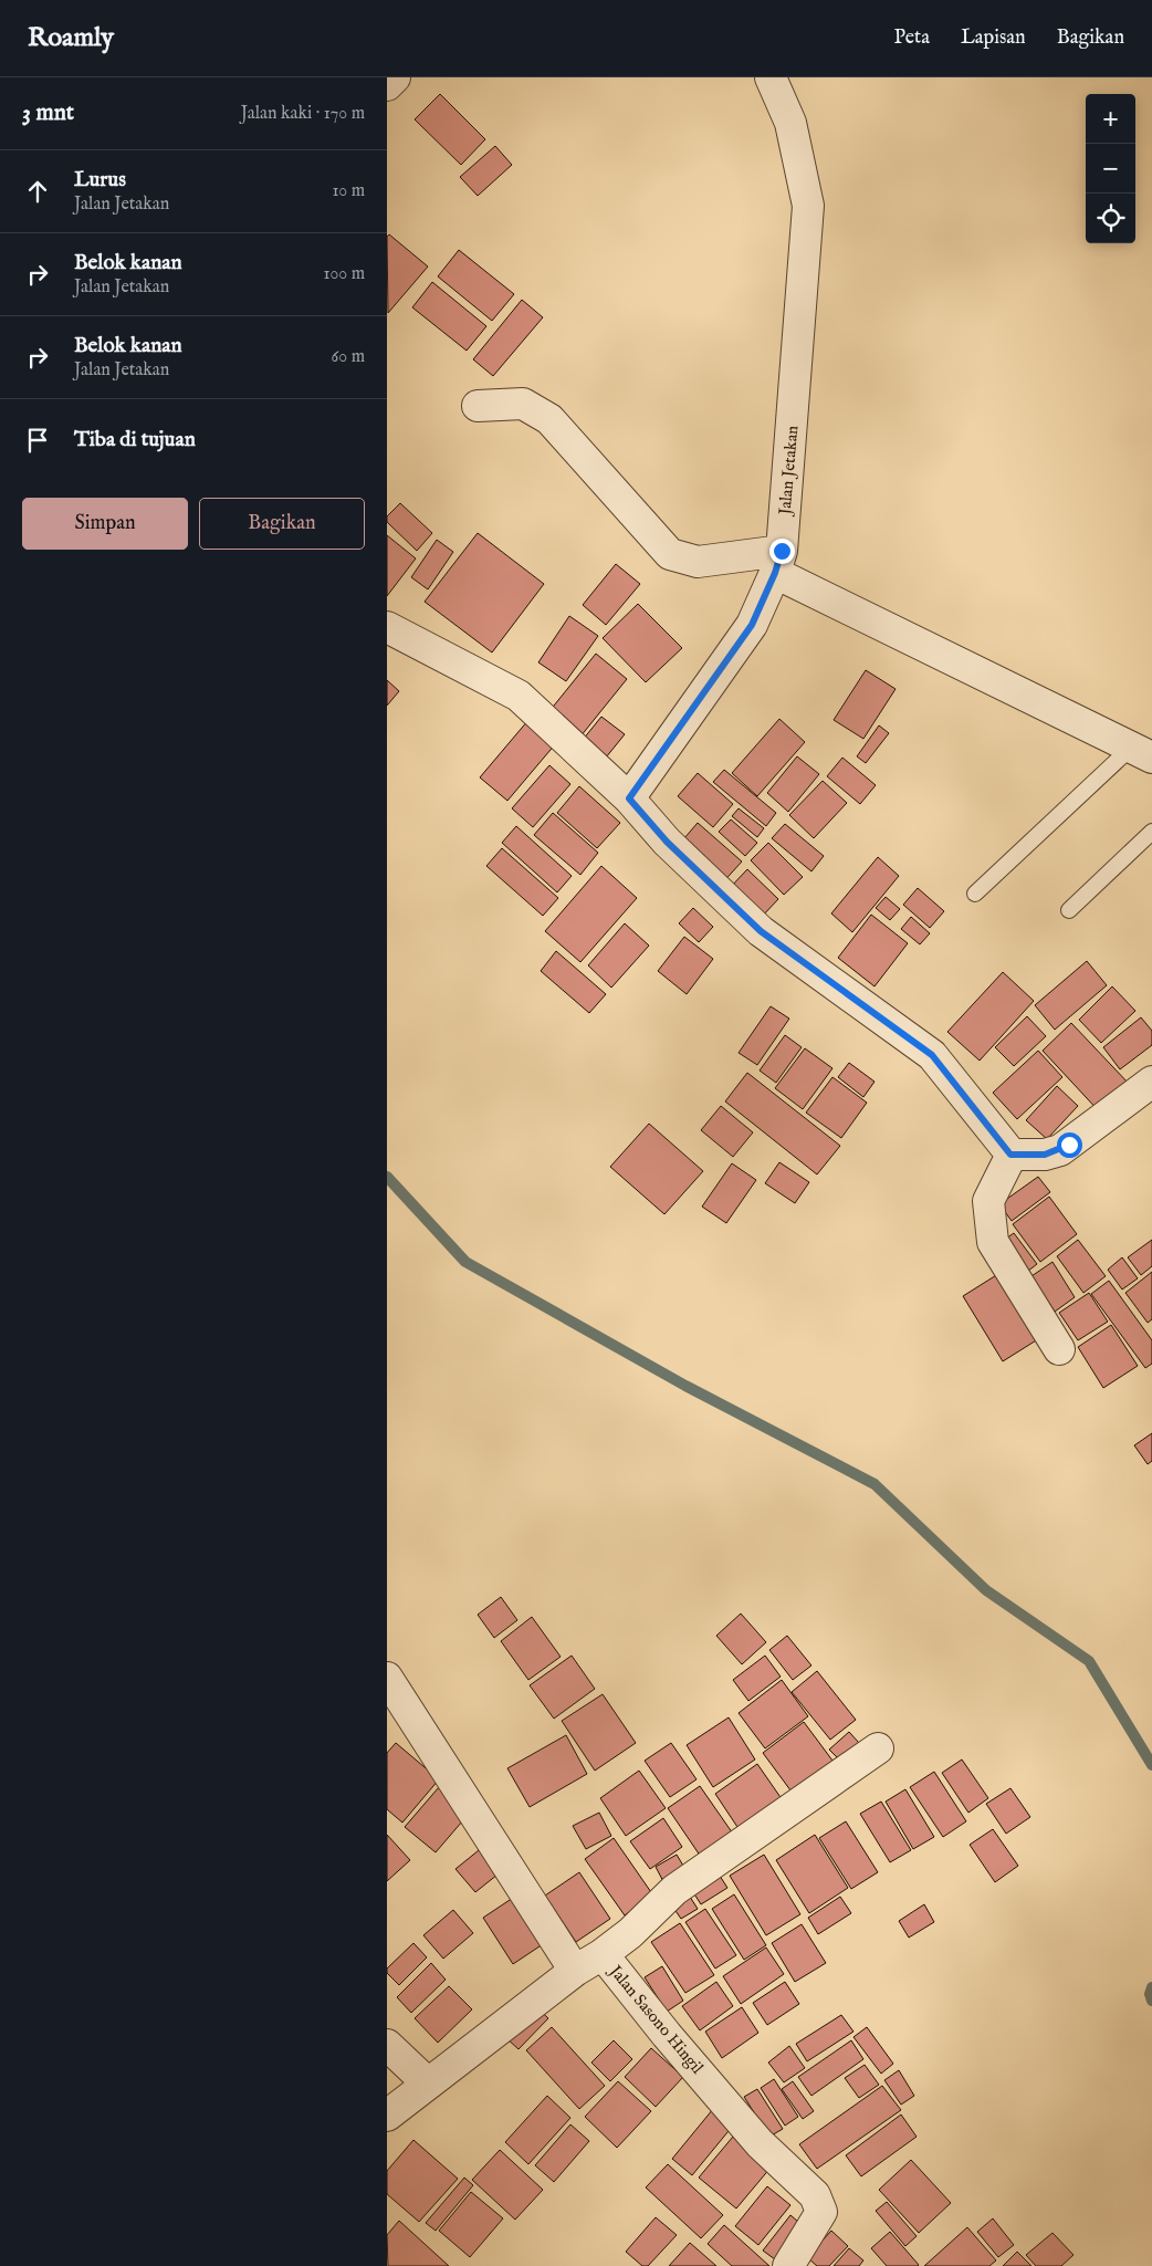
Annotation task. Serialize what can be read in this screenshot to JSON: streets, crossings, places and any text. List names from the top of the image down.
{
  "streets": {
    "street": ["Jalan Jetakan", "Jalan Sasono Hingil"]
  },
  "page": {
    "header": "Roamly",
    "nav": ["Peta", "Lapisan", "Bagikan"],
    "heading": ["3 mnt", "Jalan kaki · 170 m"],
    "map_buttons": ["+", "−"],
    "list": [
      ["Lurus", "Jalan Jetakan", "10 m"],
      ["Belok kanan", "Jalan Jetakan", "100 m"],
      ["Belok kanan", "Jalan Jetakan", "60 m"],
      "Tiba di tujuan"
    ],
    "buttons": ["Simpan", "Bagikan"]
  }
}
